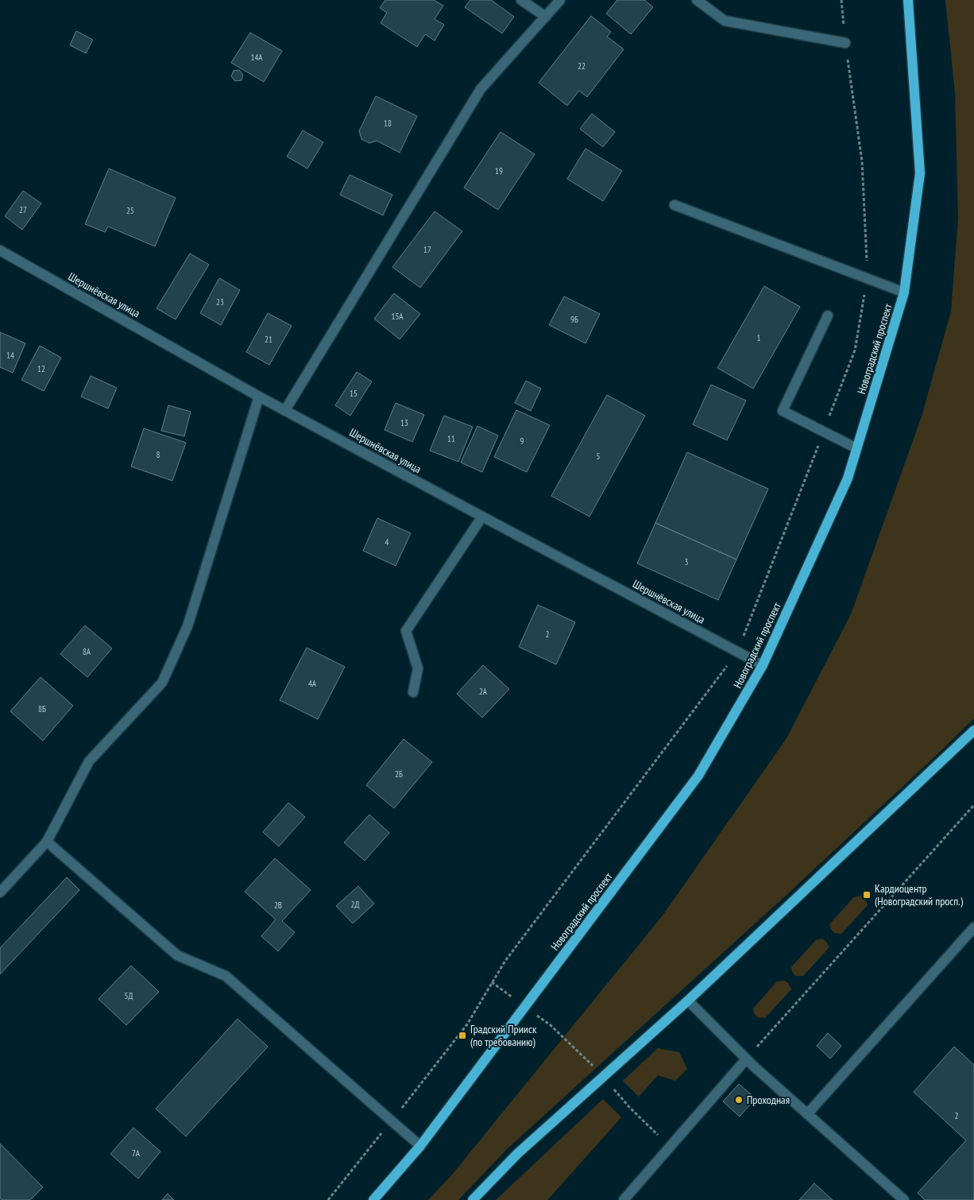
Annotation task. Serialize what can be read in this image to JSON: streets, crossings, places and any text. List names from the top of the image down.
{
  "streets": {
    "main road": ["Новоградский проспект"],
    "street": ["Шершнёвская улица"]
  },
  "crossings": [
    ["Шершнёвская улица", "Новоградский проспект"]
  ],
  "places": {
    "transit": ["Кардиоцентр (Новоградский просп.)", "Градский Прииск (по требованию)"],
    "other": ["Проходная"]
  },
  "house_numbers": [
    "14А",
    "22",
    "18",
    "19",
    "27",
    "25",
    "17",
    "23",
    "15А",
    "9Б",
    "1",
    "21",
    "14",
    "12",
    "15",
    "13",
    "11",
    "9",
    "8",
    "5",
    "4",
    "3",
    "2",
    "8А",
    "4А",
    "2А",
    "8Б",
    "2Б",
    "2Д",
    "2В",
    "5Д",
    "2",
    "7А"
  ]
}
